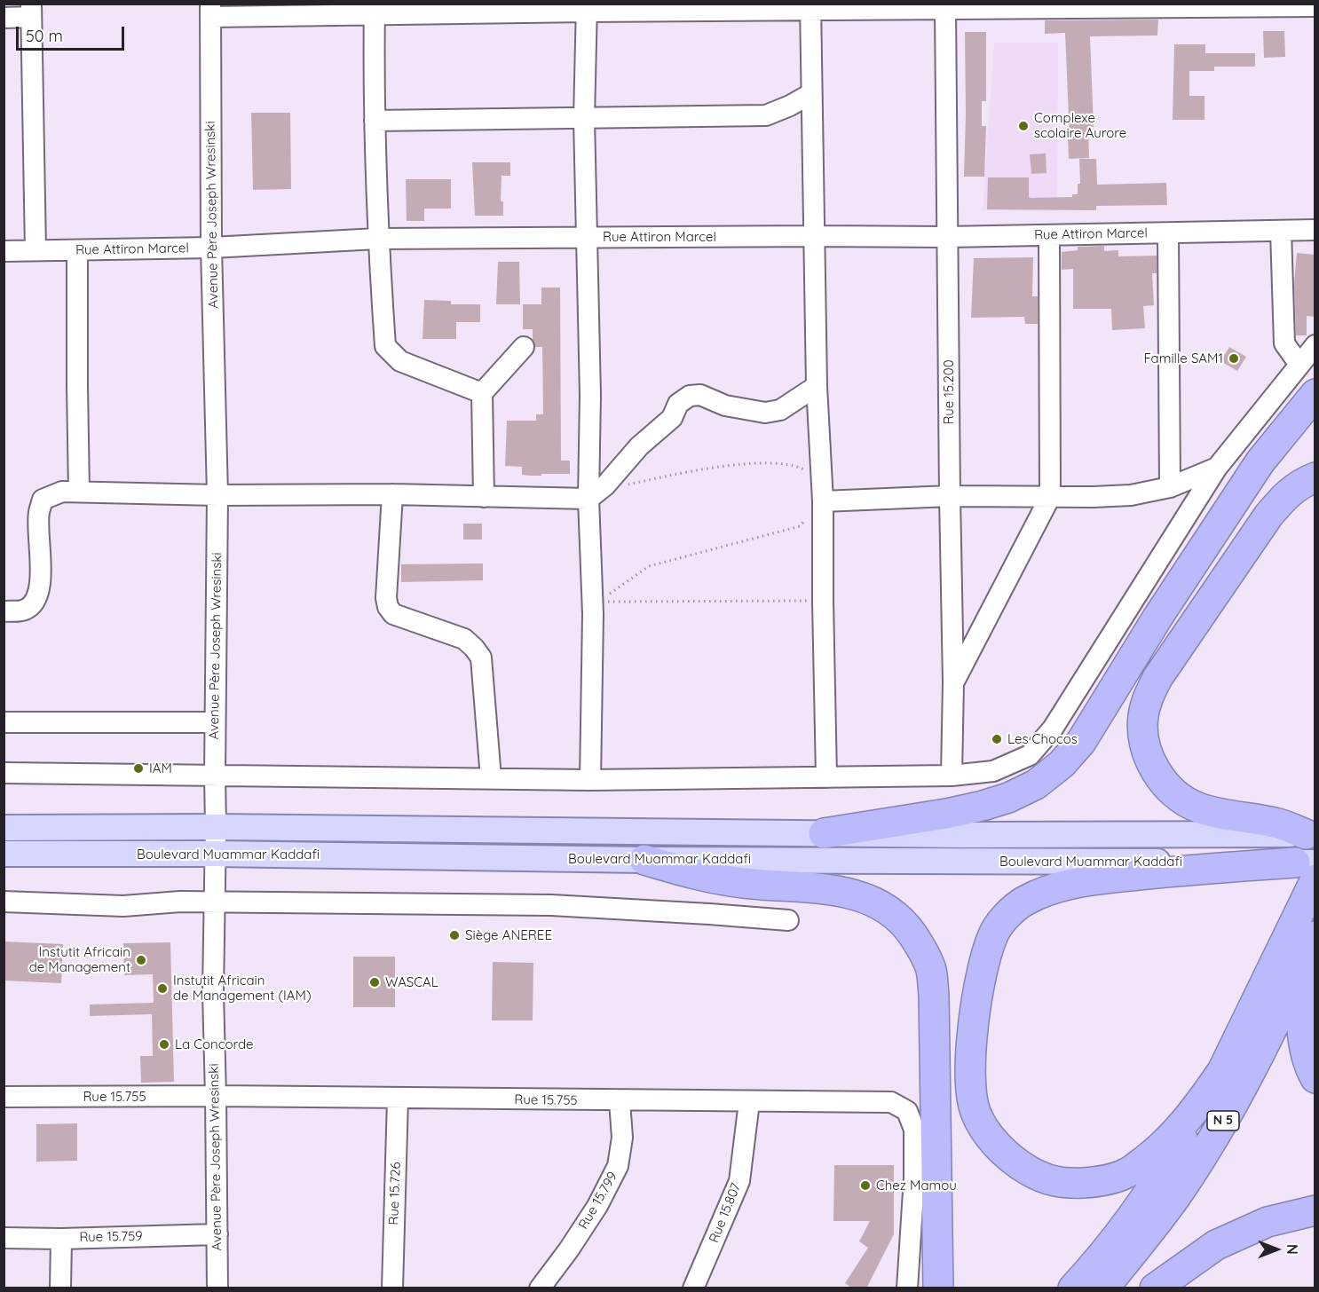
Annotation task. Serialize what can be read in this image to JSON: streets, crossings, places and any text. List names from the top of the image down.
{
  "streets": {
    "highway": ["N 5"],
    "main road": ["Boulevard Muammar Kaddafi"],
    "street": [
      "Avenue Père Joseph Wresinski",
      "Rue Attiron Marcel",
      "Rue 15.200",
      "Rue 15.755",
      "Rue 15.726",
      "Rue 15.799",
      "Rue 15.807",
      "Rue 15.759"
    ]
  },
  "crossings": [
    ["Avenue Père Joseph Wresinski", "Rue Attiron Marcel"],
    ["Avenue Père Joseph Wresinski", "Boulevard Muammar Kaddafi"],
    ["Avenue Père Joseph Wresinski", "Rue 15.755"],
    ["Avenue Père Joseph Wresinski", "Rue 15.759"],
    ["Rue Attiron Marcel", "Rue 15.200"],
    ["Boulevard Muammar Kaddafi", "N 5"],
    ["Rue 15.755", "Rue 15.726"],
    ["Rue 15.755", "Rue 15.799"],
    ["Rue 15.755", "Rue 15.807"]
  ],
  "places": [
    "Complexe scolaire Aurore",
    "Famille SAM1",
    "Les Chocos",
    "IAM",
    "Siège ANEREE",
    "Instutit Africain de Management",
    "WASCAL",
    "Instutit Africain de Management (IAM)",
    "La Concorde",
    "Chez Mamou"
  ],
  "scale_bar": "50 m",
  "north": "right"
}
